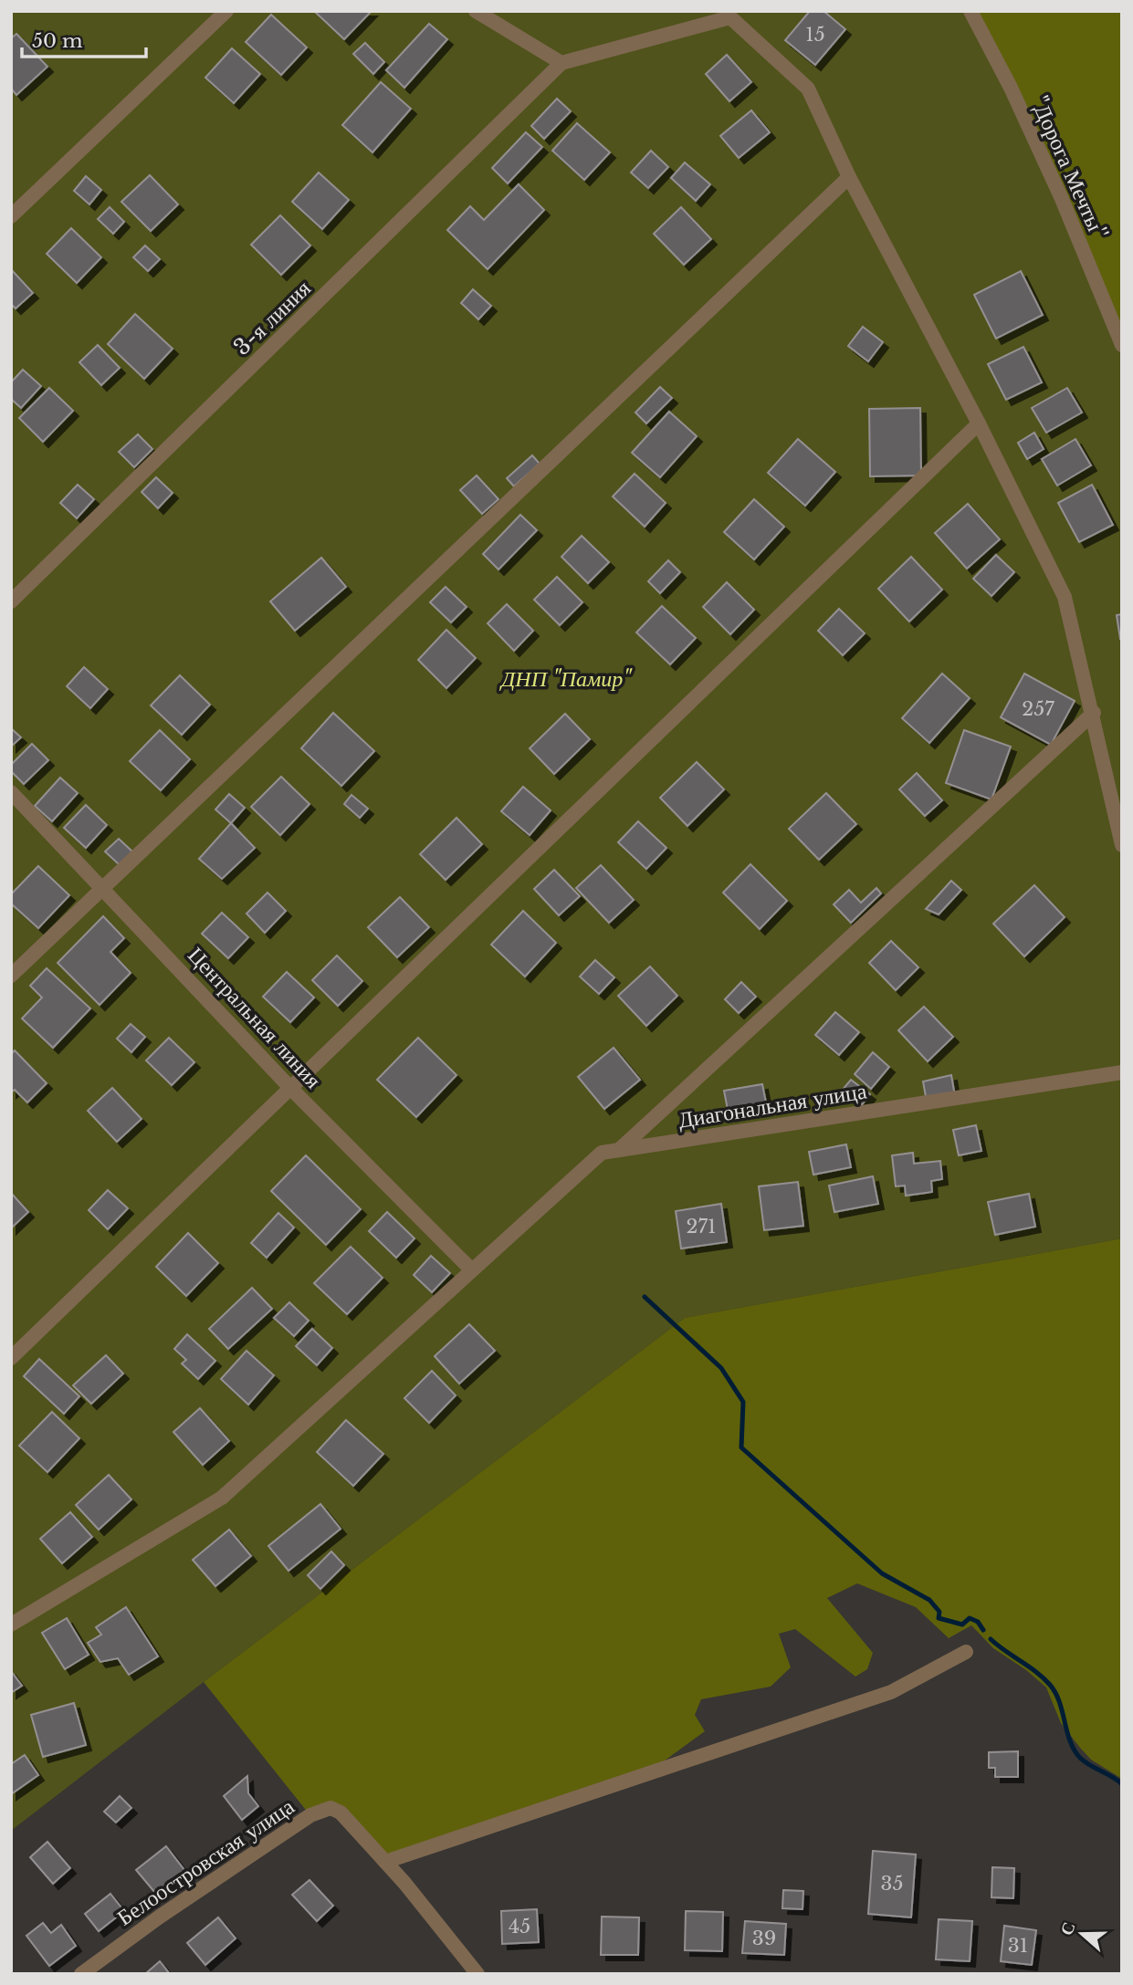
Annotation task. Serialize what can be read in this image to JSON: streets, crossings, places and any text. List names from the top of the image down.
{
  "streets": {
    "street": [
      "\"Дорога Мечты''",
      "3-я линия",
      "Центральная линия",
      "Диагональная улица",
      "Белоостровская улица"
    ]
  },
  "crossings": [
    ["Центральная линия", "Диагональная улица"]
  ],
  "parks": ["ДНП \"Памир\""],
  "house_numbers": [
    "15",
    "257",
    "271",
    "35",
    "45",
    "39",
    "31"
  ],
  "scale_bar": "50 m",
  "north": "left"
}
